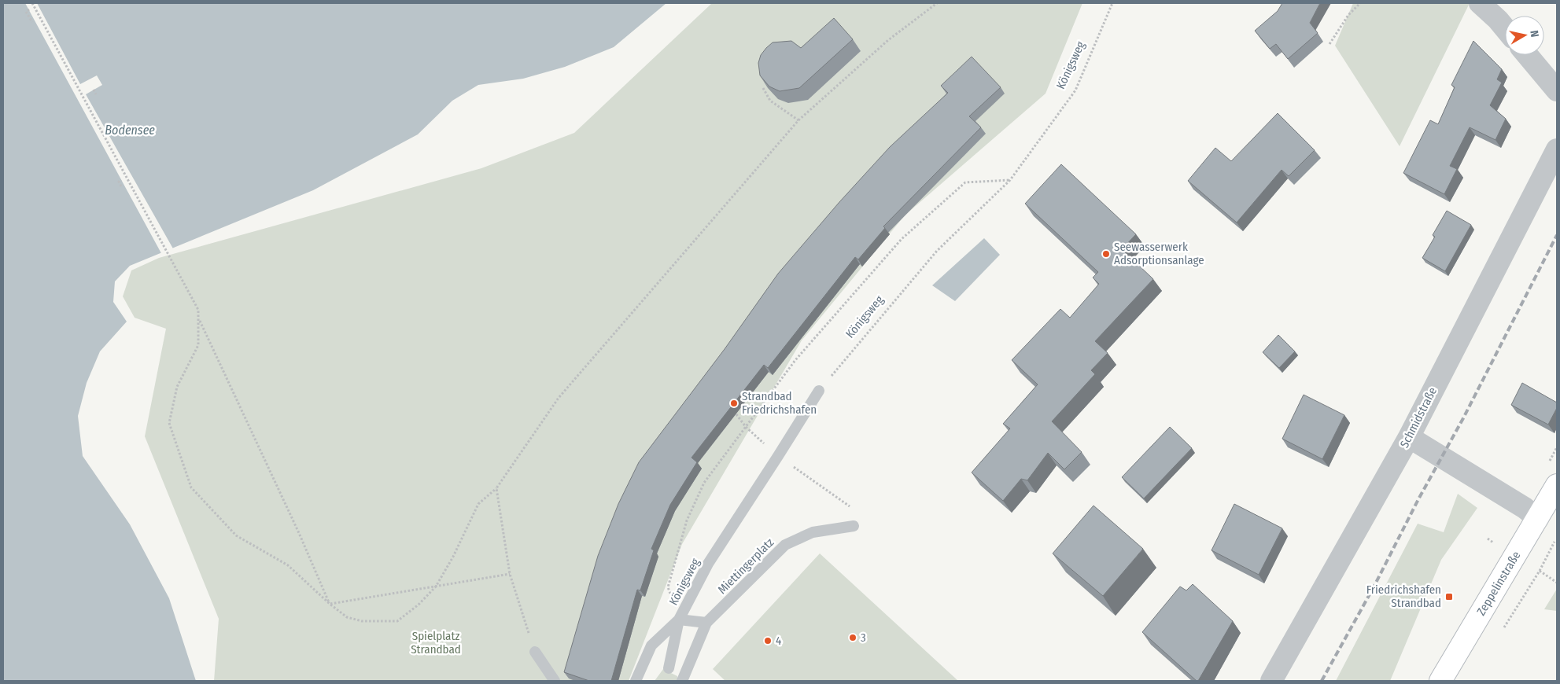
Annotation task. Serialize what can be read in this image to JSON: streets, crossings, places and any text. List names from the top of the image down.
{
  "streets": {
    "main road": ["Zeppelinstraße"],
    "street": ["Schmidstraße"],
    "lane": ["Königsweg", "Miettingerplatz"]
  },
  "water": ["Bodensee"],
  "parks": ["Spielplatz Strandbad"],
  "places": {
    "other": [
      "Seewasserwerk Adsorptionsanlage",
      "Strandbad Friedrichshafen",
      "3",
      "4"
    ],
    "transit": ["Friedrichshafen Strandbad"]
  },
  "north": "right"
}
